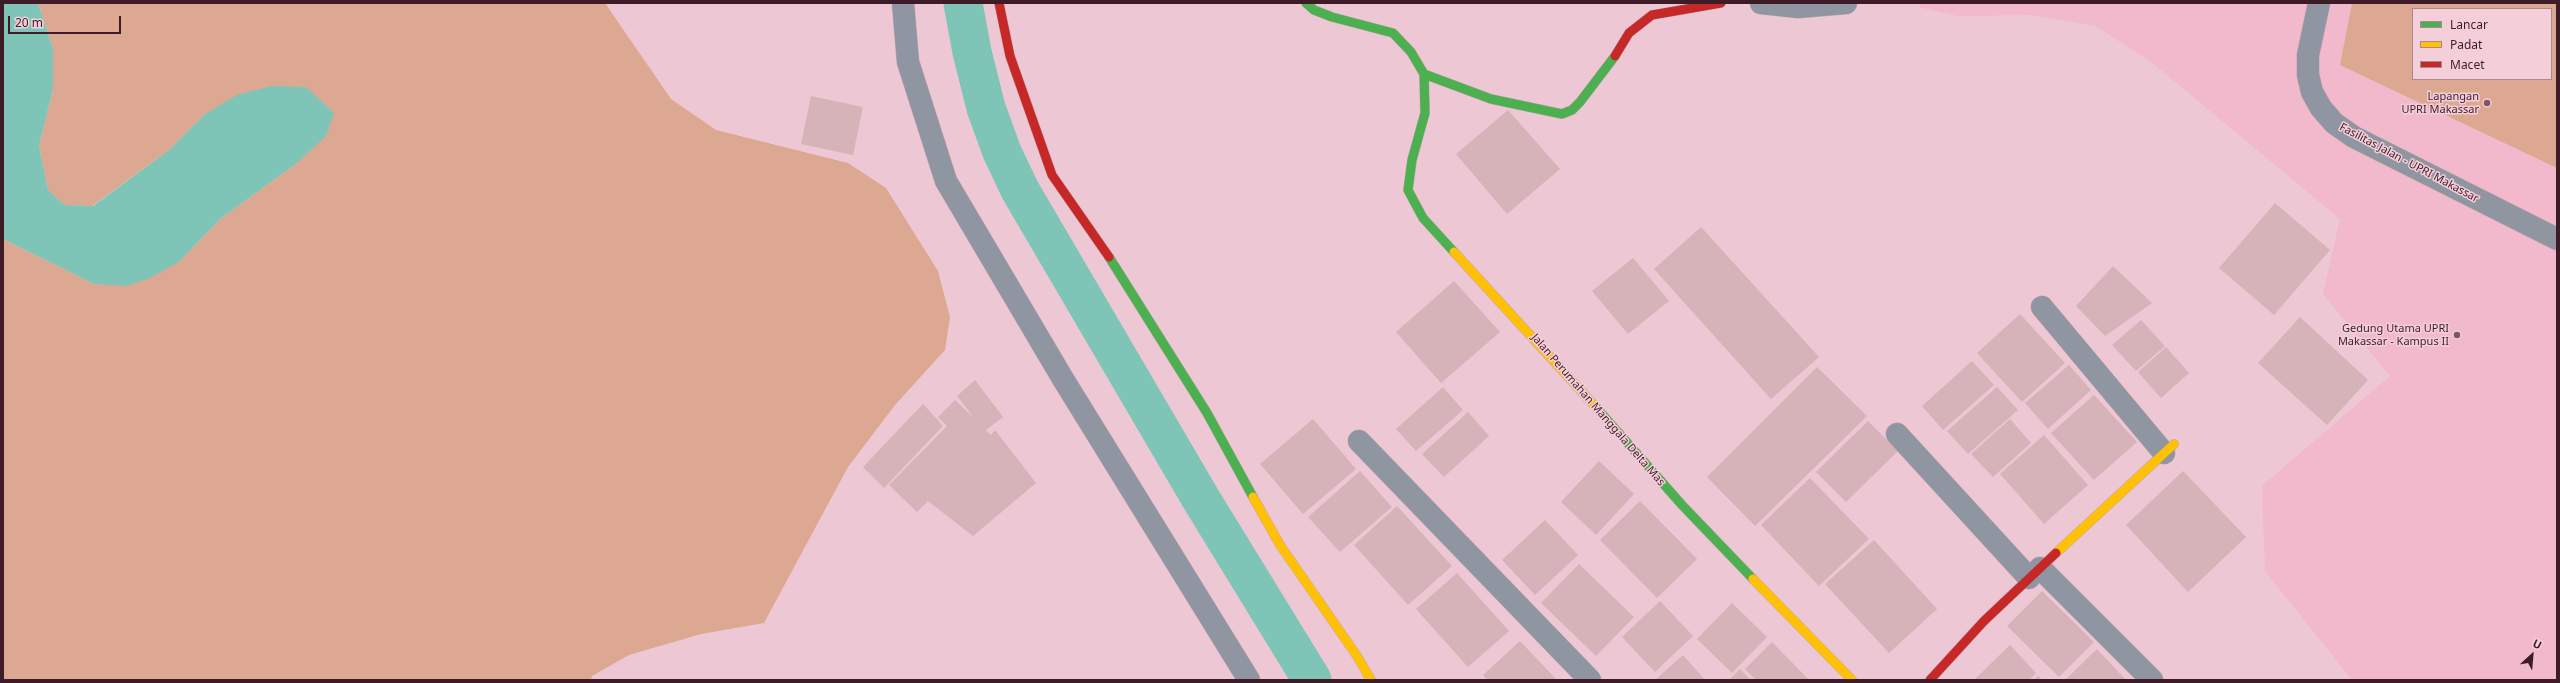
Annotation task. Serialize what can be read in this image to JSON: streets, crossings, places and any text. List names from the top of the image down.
{
  "streets": {
    "street": ["Fasilitas Jalan - UPRI Makassar", "Jalan Perumahan Manggala Delta Mas"]
  },
  "places": ["Lapangan UPRI Makassar", "Gedung Utama UPRI Makassar - Kampus II"],
  "legend": ["Lancar", "Padat", "Macet"],
  "scale_bar": "20 m",
  "north": "top right"
}
